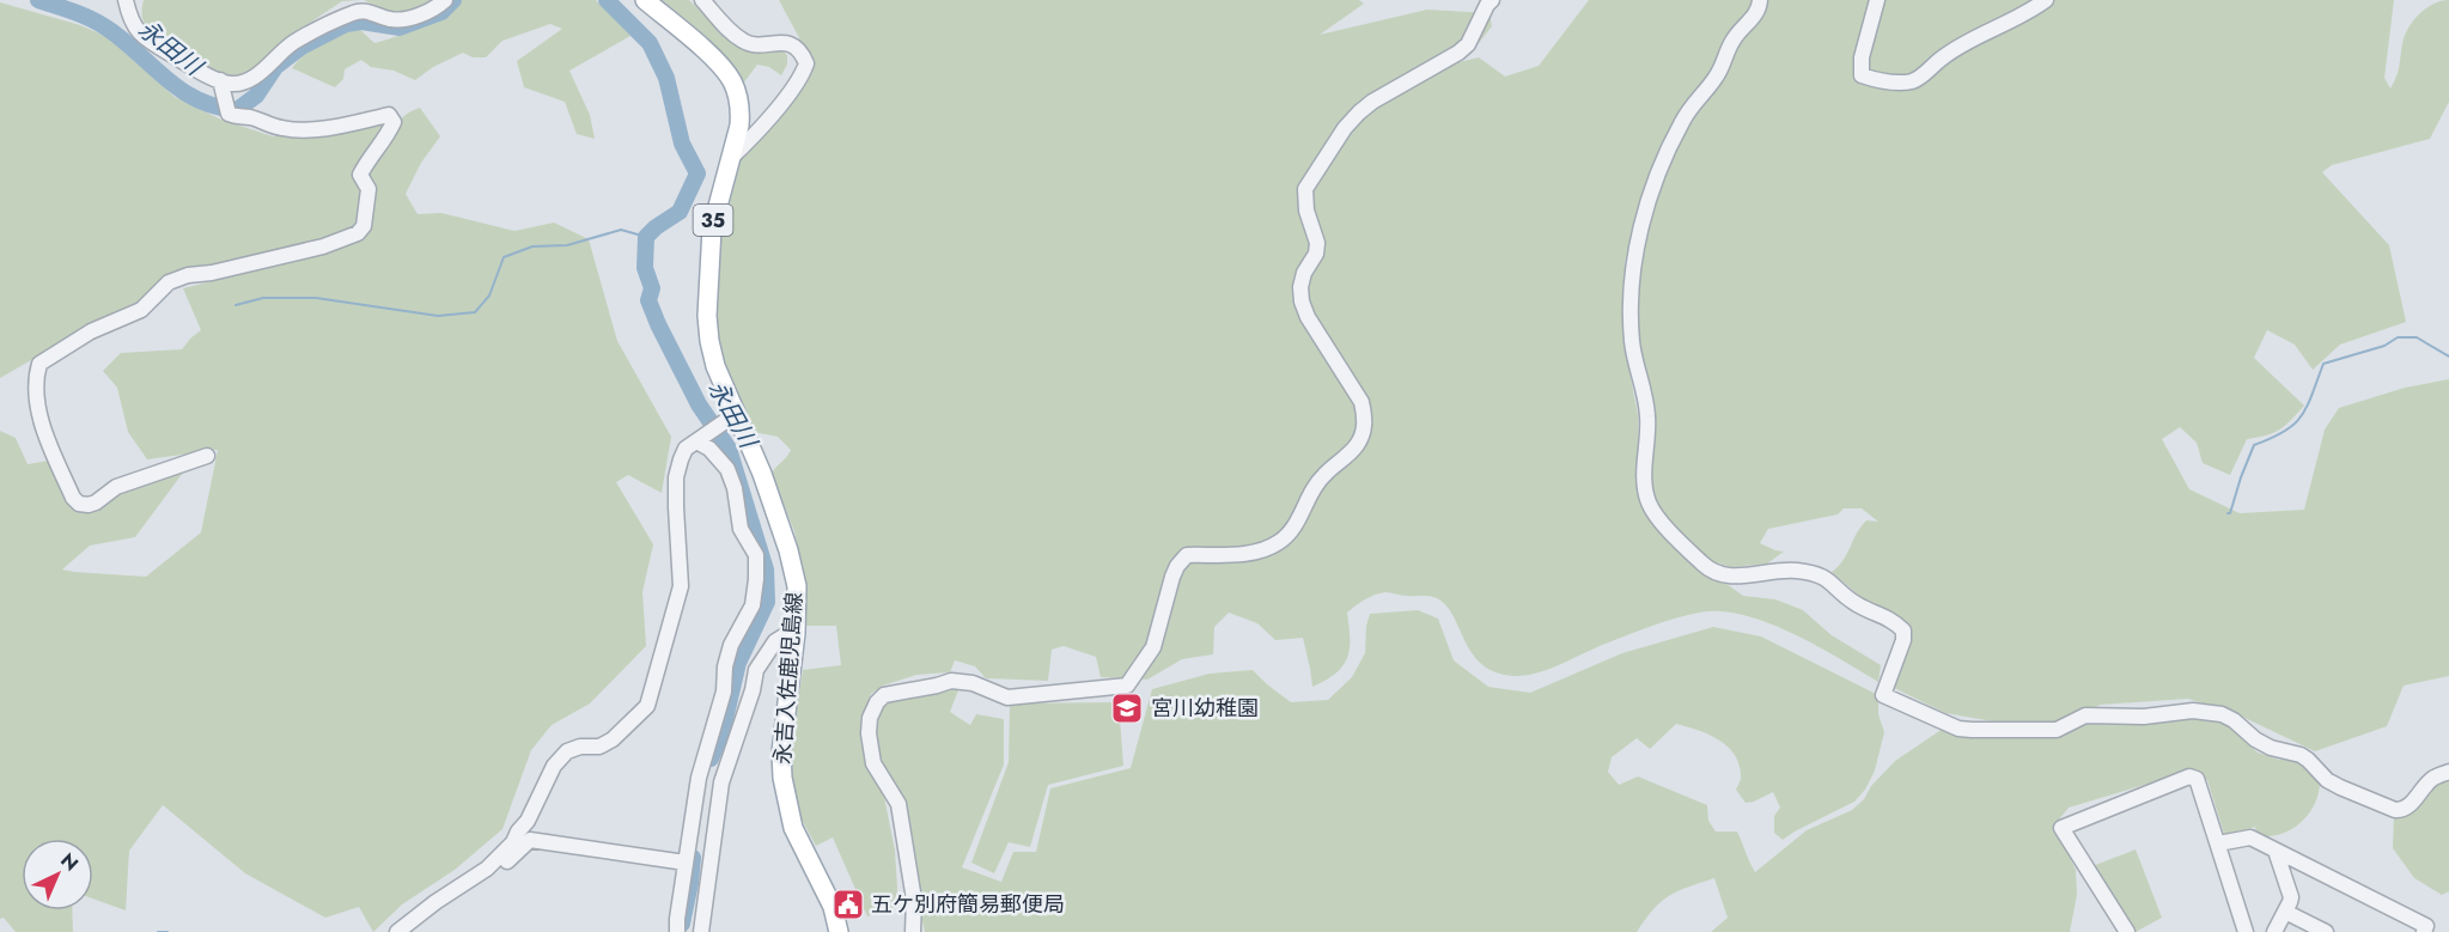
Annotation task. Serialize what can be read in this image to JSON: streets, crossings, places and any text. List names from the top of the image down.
{
  "streets": {
    "main road": ["35", "永吉入佐鹿児島線"]
  },
  "water": ["永田川"],
  "places": {
    "school or university": ["宮川幼稚園"],
    "public building": ["五ケ別府簡易郵便局"]
  },
  "north": "top right"
}
